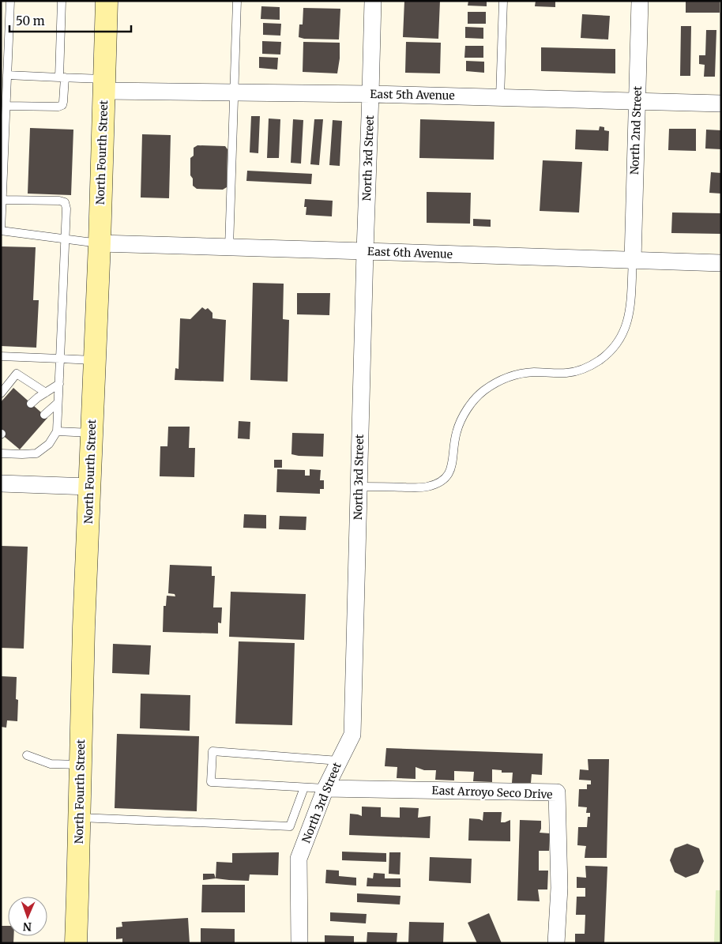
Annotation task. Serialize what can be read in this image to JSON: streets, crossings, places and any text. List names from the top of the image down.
{
  "streets": {
    "main road": ["North Fourth Street"],
    "street": [
      "East 5th Avenue",
      "North 2nd Street",
      "North 3rd Street",
      "East 6th Avenue",
      "East Arroyo Seco Drive"
    ]
  },
  "crossings": [
    ["East 5th Avenue", "North 2nd Street"],
    ["East 5th Avenue", "North Fourth Street"],
    ["East 5th Avenue", "North 3rd Street"],
    ["North 2nd Street", "East 6th Avenue"],
    ["North Fourth Street", "East 6th Avenue"],
    ["North 3rd Street", "East 6th Avenue"],
    ["North 3rd Street", "East Arroyo Seco Drive"]
  ],
  "scale_bar": "50 m",
  "north": "bottom"
}
